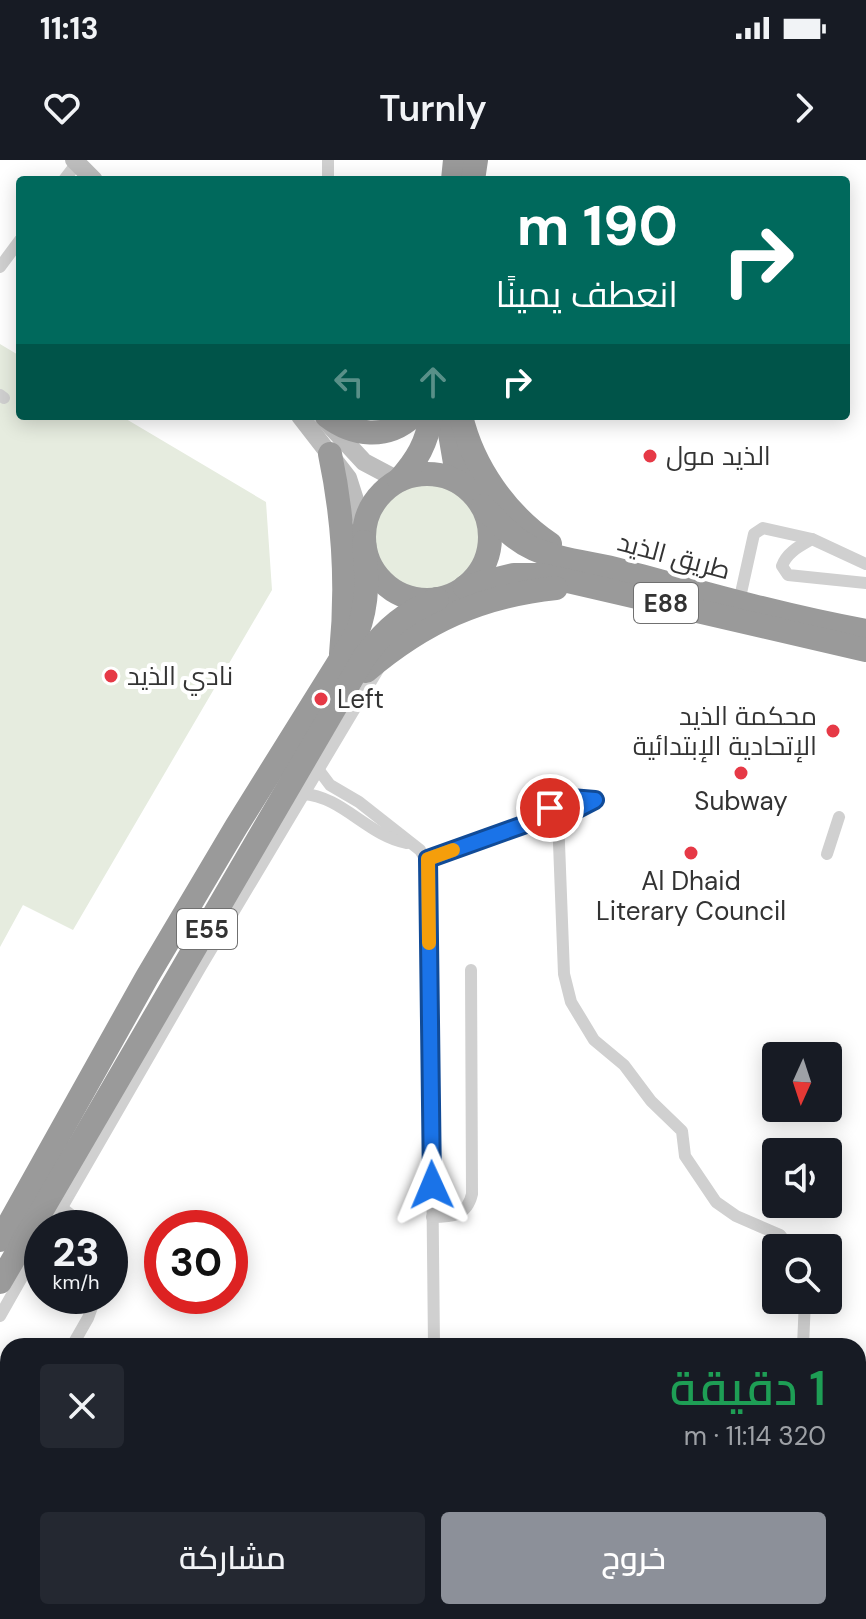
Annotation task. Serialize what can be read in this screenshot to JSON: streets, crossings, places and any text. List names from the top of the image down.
{
  "streets": {
    "highway": ["طريق الذيد", "E88", "E55"]
  },
  "crossings": [
    ["طريق الذيد", "E88"],
    ["طريق الذيد", "E55"],
    ["E88", "E55"]
  ],
  "places": [
    "الذيد مول",
    "نادي الذيد",
    "Left",
    "محكمة الذيد الإتحادية الإبتدائية",
    "Subway",
    "Al Dhaid Literary Council"
  ],
  "north": "bottom",
  "page": {
    "status": "11:13",
    "header": "Turnly",
    "turn": ["190 m", "انعطف يمينًا"],
    "speed": "23 km/h",
    "limit": "30",
    "heading": ["1 دقيقة", "320 m · 11:14"],
    "buttons": ["خروج", "مشاركة"]
  }
}
